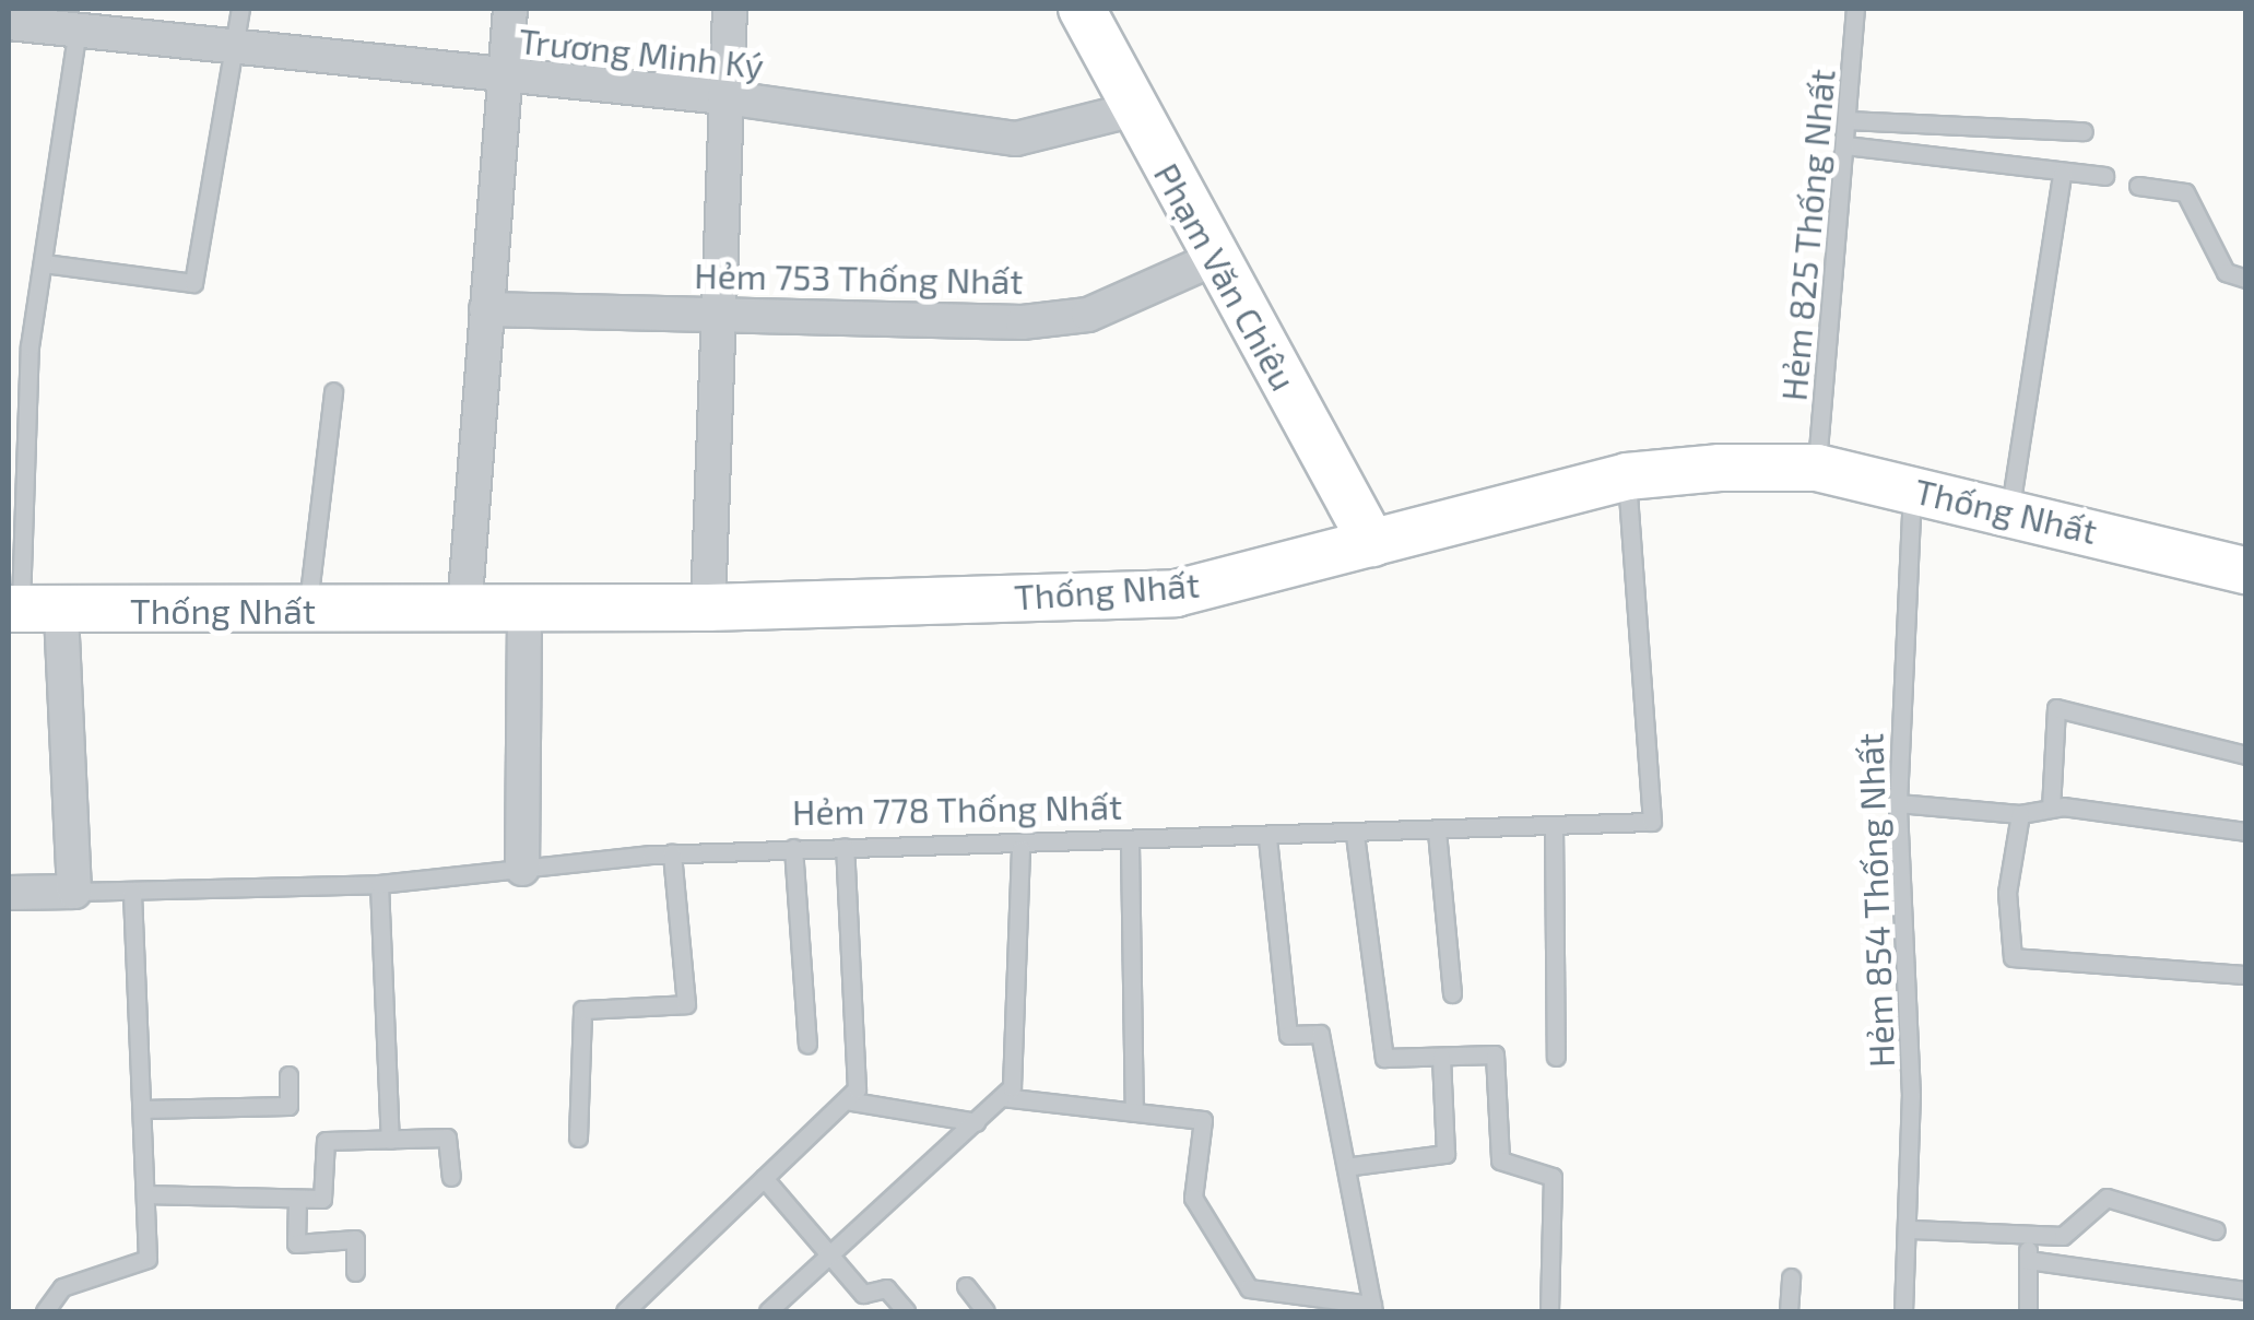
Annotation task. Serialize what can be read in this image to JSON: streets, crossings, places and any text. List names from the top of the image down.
{
  "streets": {
    "main road": ["Phạm Văn Chiêu", "Thống Nhất"],
    "street": ["Trương Minh Ký", "Hẻm 753 Thống Nhất"],
    "lane": ["Hẻm 825 Thống Nhất", "Hẻm 778 Thống Nhất", "Hẻm 854 Thống Nhất"]
  },
  "crossings": [
    ["Trương Minh Ký", "Phạm Văn Chiêu"],
    ["Hẻm 825 Thống Nhất", "Thống Nhất"],
    ["Phạm Văn Chiêu", "Hẻm 753 Thống Nhất"],
    ["Phạm Văn Chiêu", "Thống Nhất"],
    ["Thống Nhất", "Hẻm 778 Thống Nhất"],
    ["Thống Nhất", "Hẻm 854 Thống Nhất"]
  ]
}
